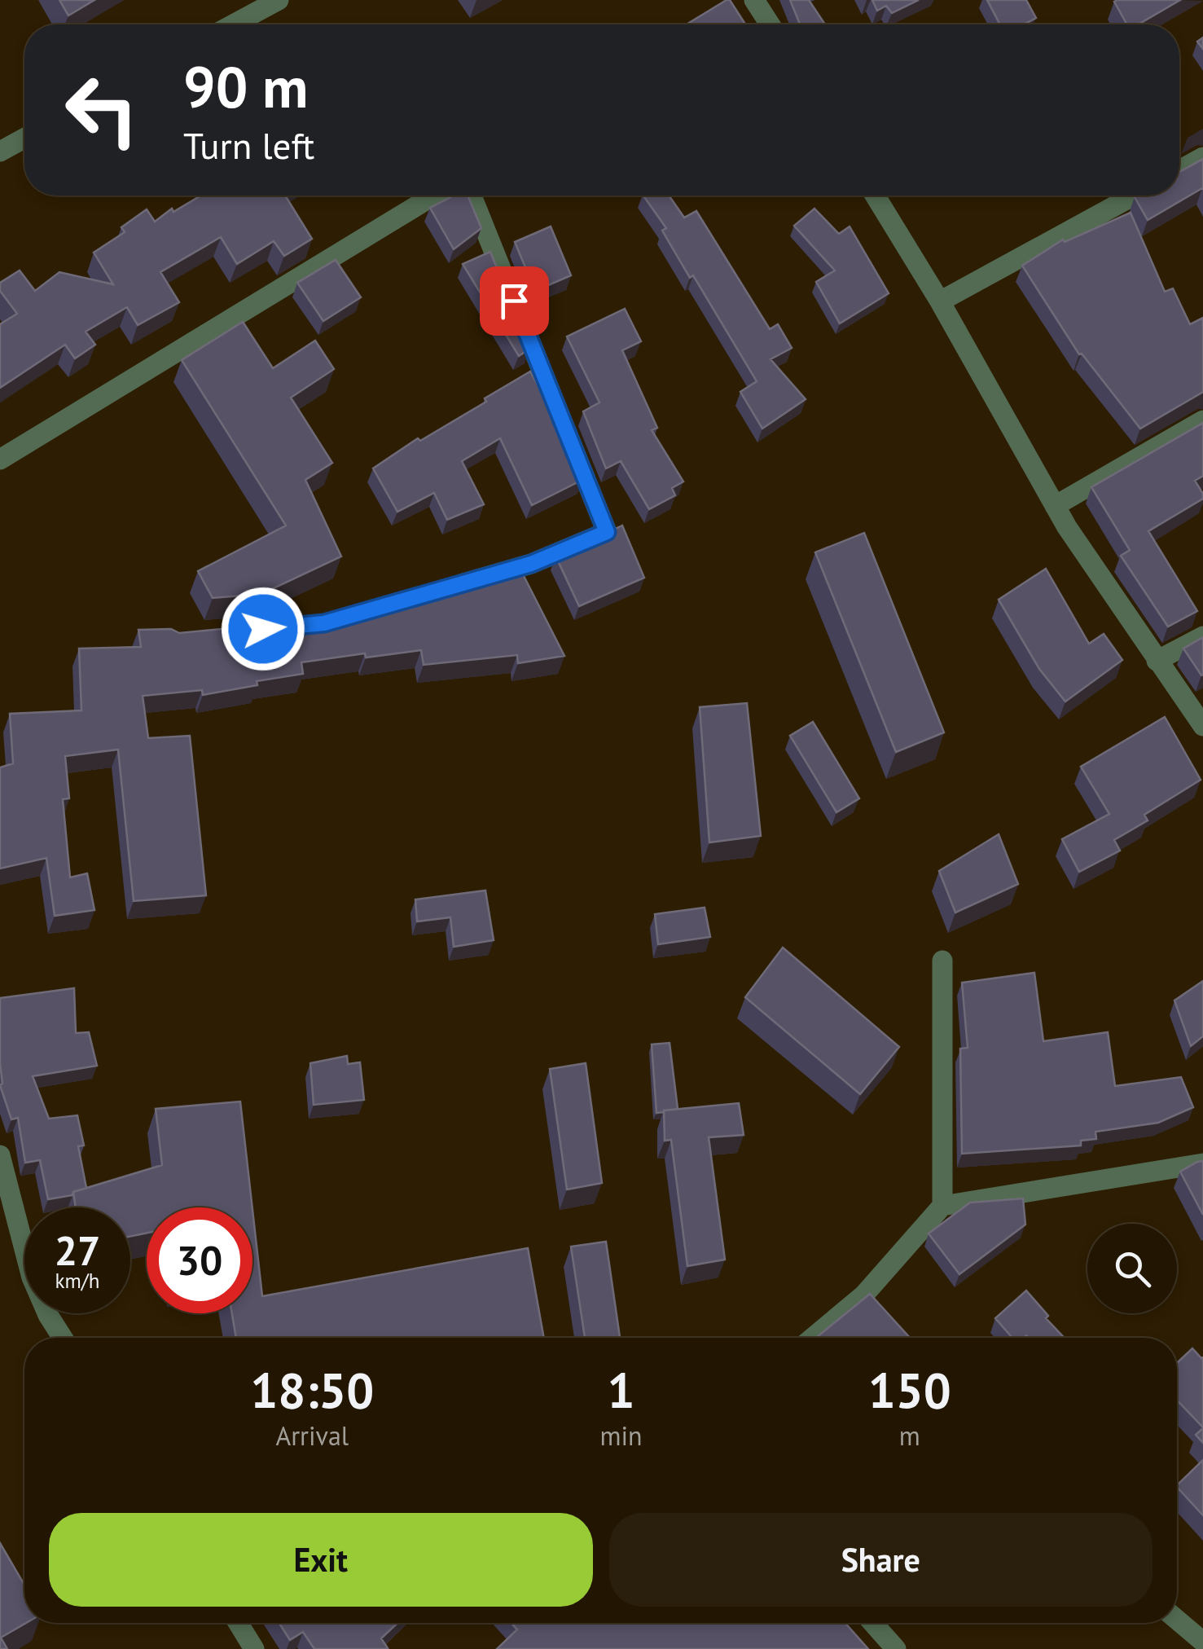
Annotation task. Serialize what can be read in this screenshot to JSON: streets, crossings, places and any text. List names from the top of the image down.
{
  "page": {
    "turn": ["90 m", "Turn left"],
    "speed": "27 km/h",
    "limit": "30",
    "eta": [
      "18:50",
      "Arrival",
      "1",
      "min",
      "150",
      "m"
    ],
    "buttons": ["Exit", "Share"]
  }
}
